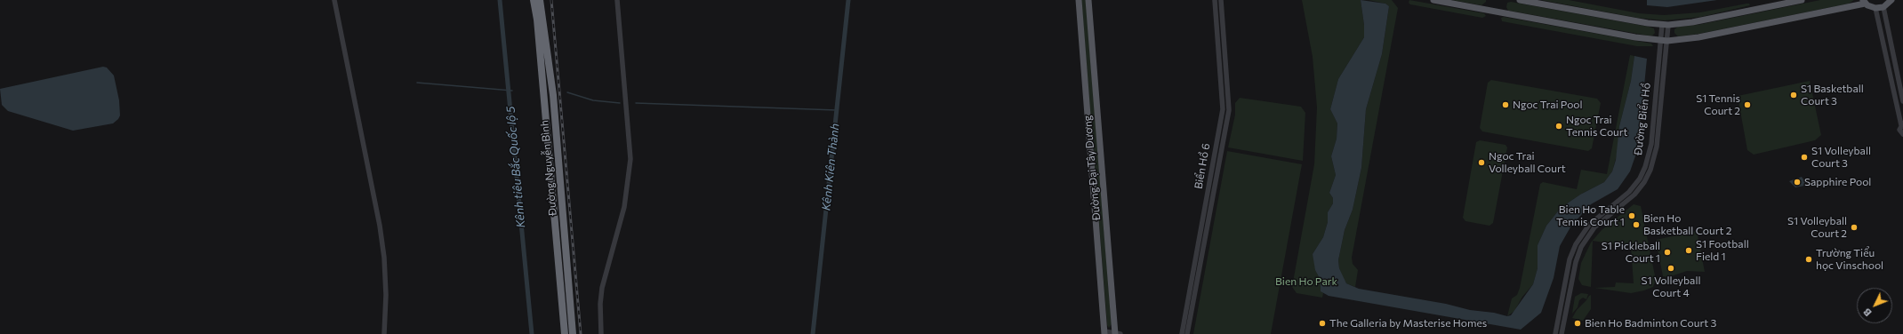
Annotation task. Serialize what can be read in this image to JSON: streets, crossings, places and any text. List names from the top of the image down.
{
  "streets": {
    "highway": ["Đường Nguyễn Bình"],
    "main road": ["Đường Đại Tây Dương"],
    "street": ["Đường Biển Hồ", "Biển Hồ 6"]
  },
  "water": ["Kênh tiêu Bắc Quốc lộ 5", "Kênh Kiên Thành"],
  "parks": ["Bien Ho Park"],
  "places": [
    "S1 Basketball Court 3",
    "Ngoc Trai Pool",
    "S1 Tennis Court 2",
    "Ngoc Trai Tennis Court",
    "S1 Volleyball Court 3",
    "Ngoc Trai Volleyball Court",
    "Sapphire Pool",
    "Bien Ho Table Tennis Court 1",
    "Bien Ho Basketball Court 2",
    "S1 Volleyball Court 2",
    "S1 Football Field 1",
    "S1 Pickleball Court 1",
    "Trường Tiểu học Vinschool",
    "S1 Volleyball Court 4",
    "The Galleria by Masterise Homes",
    "Bien Ho Badminton Court 3"
  ],
  "north": "bottom left"
}
